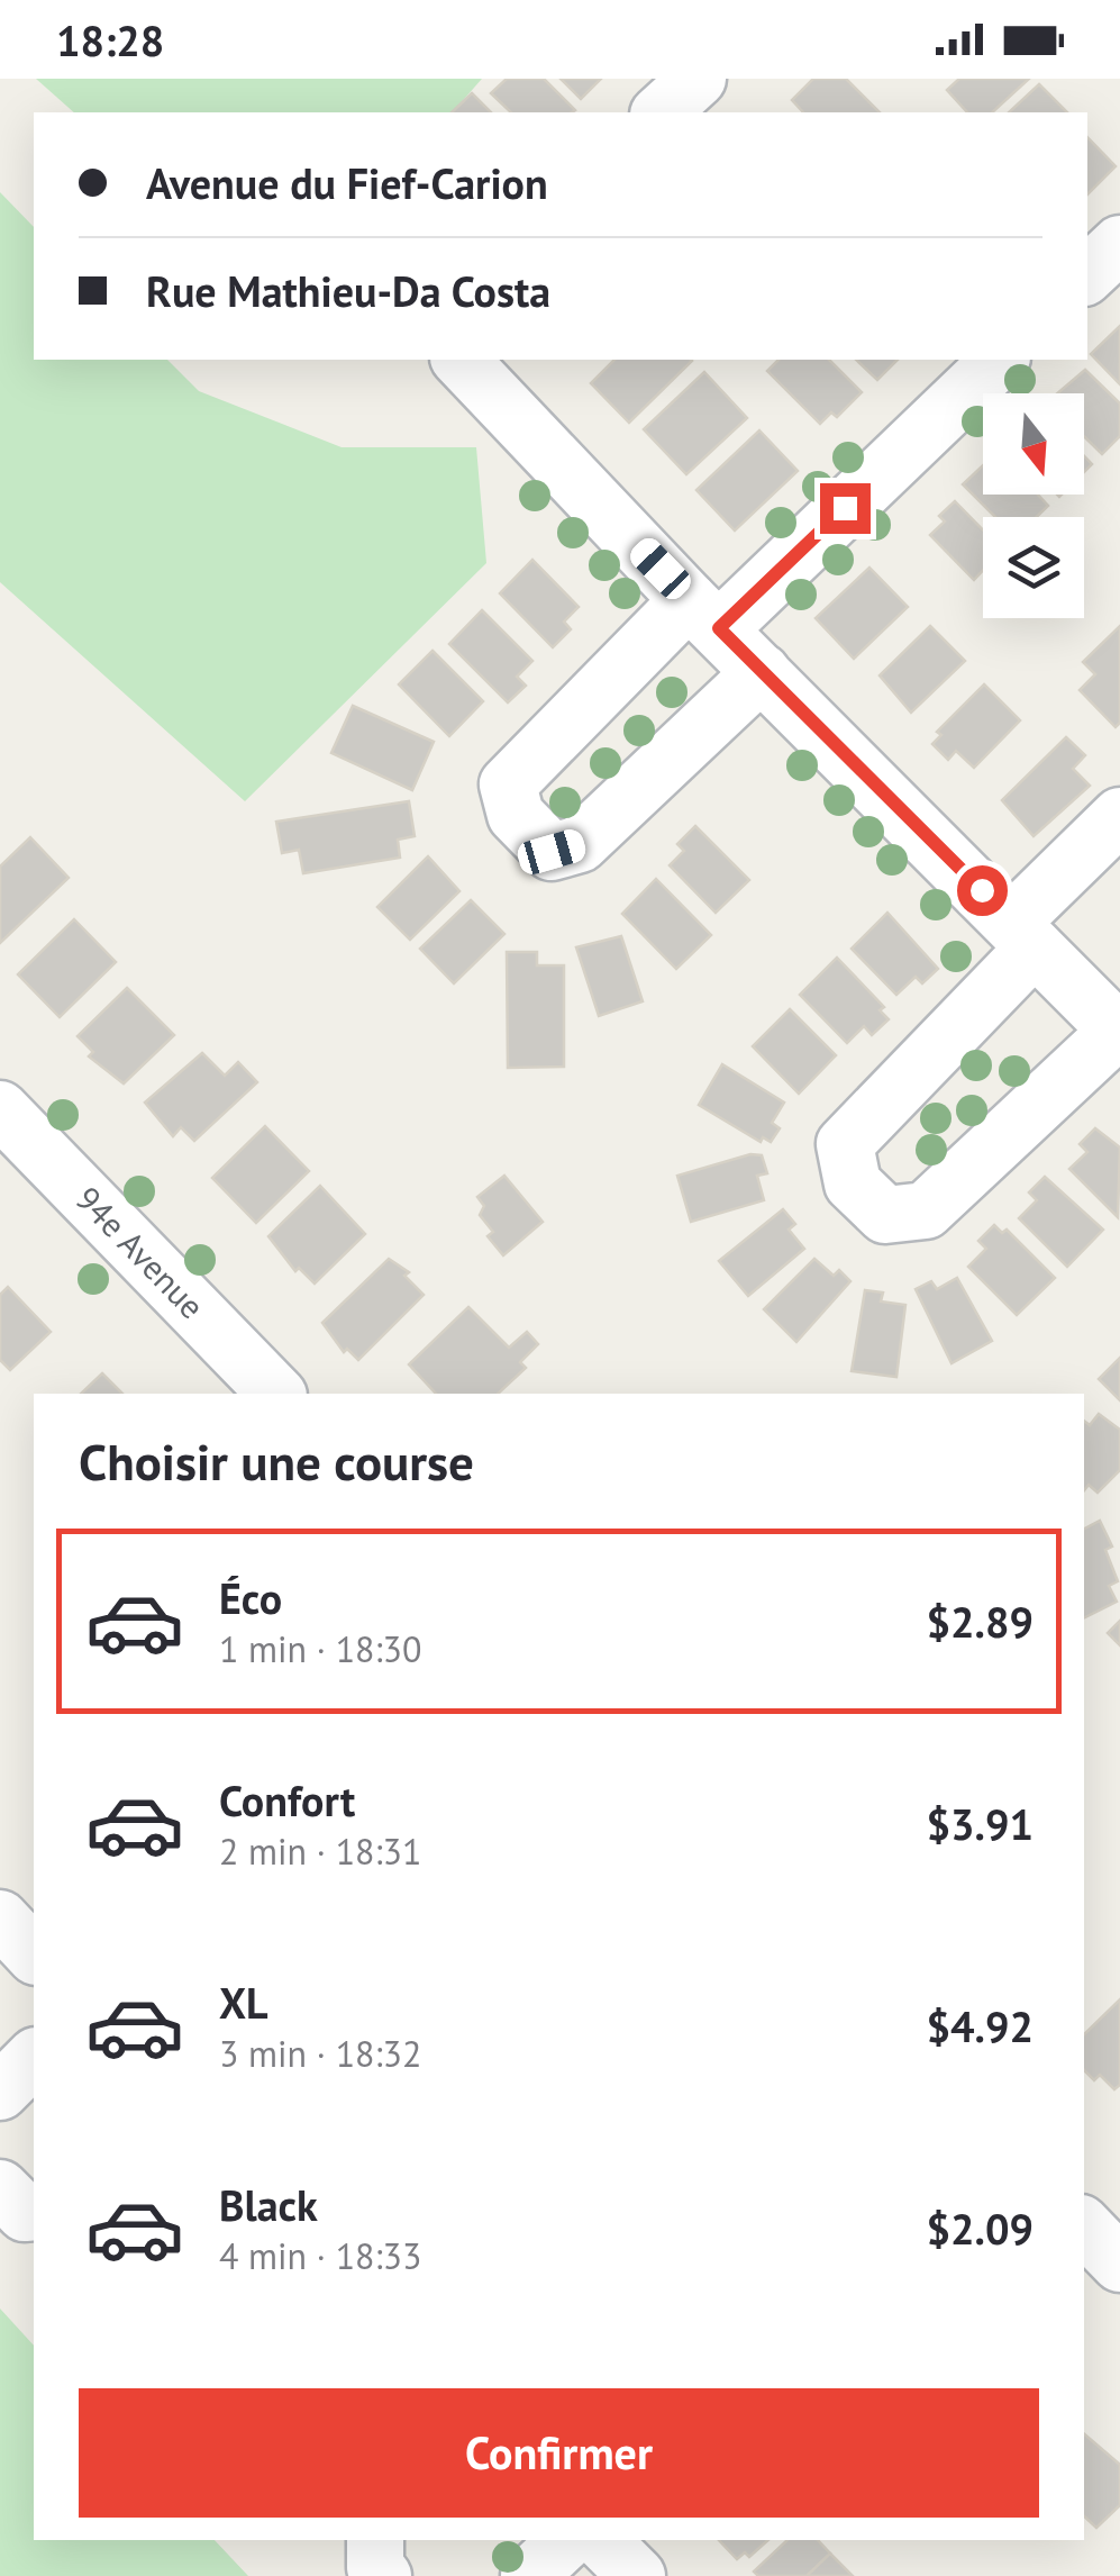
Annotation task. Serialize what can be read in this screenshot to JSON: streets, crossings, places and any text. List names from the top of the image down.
{
  "streets": {
    "street": ["94e Avenue"]
  },
  "north": "bottom",
  "page": {
    "status": "18:28",
    "banner": ["Avenue du Fief-Carion", "Rue Mathieu-Da Costa"],
    "heading": "Choisir une course",
    "list": [
      {
        "name": "Éco",
        "note": "1 min · 18:30",
        "value": "$2.89"
      },
      {
        "name": "Confort",
        "note": "2 min · 18:31",
        "value": "$3.91"
      },
      {
        "name": "XL",
        "note": "3 min · 18:32",
        "value": "$4.92"
      },
      {
        "name": "Black",
        "note": "4 min · 18:33",
        "value": "$2.09"
      }
    ],
    "buttons": "Confirmer"
  }
}
